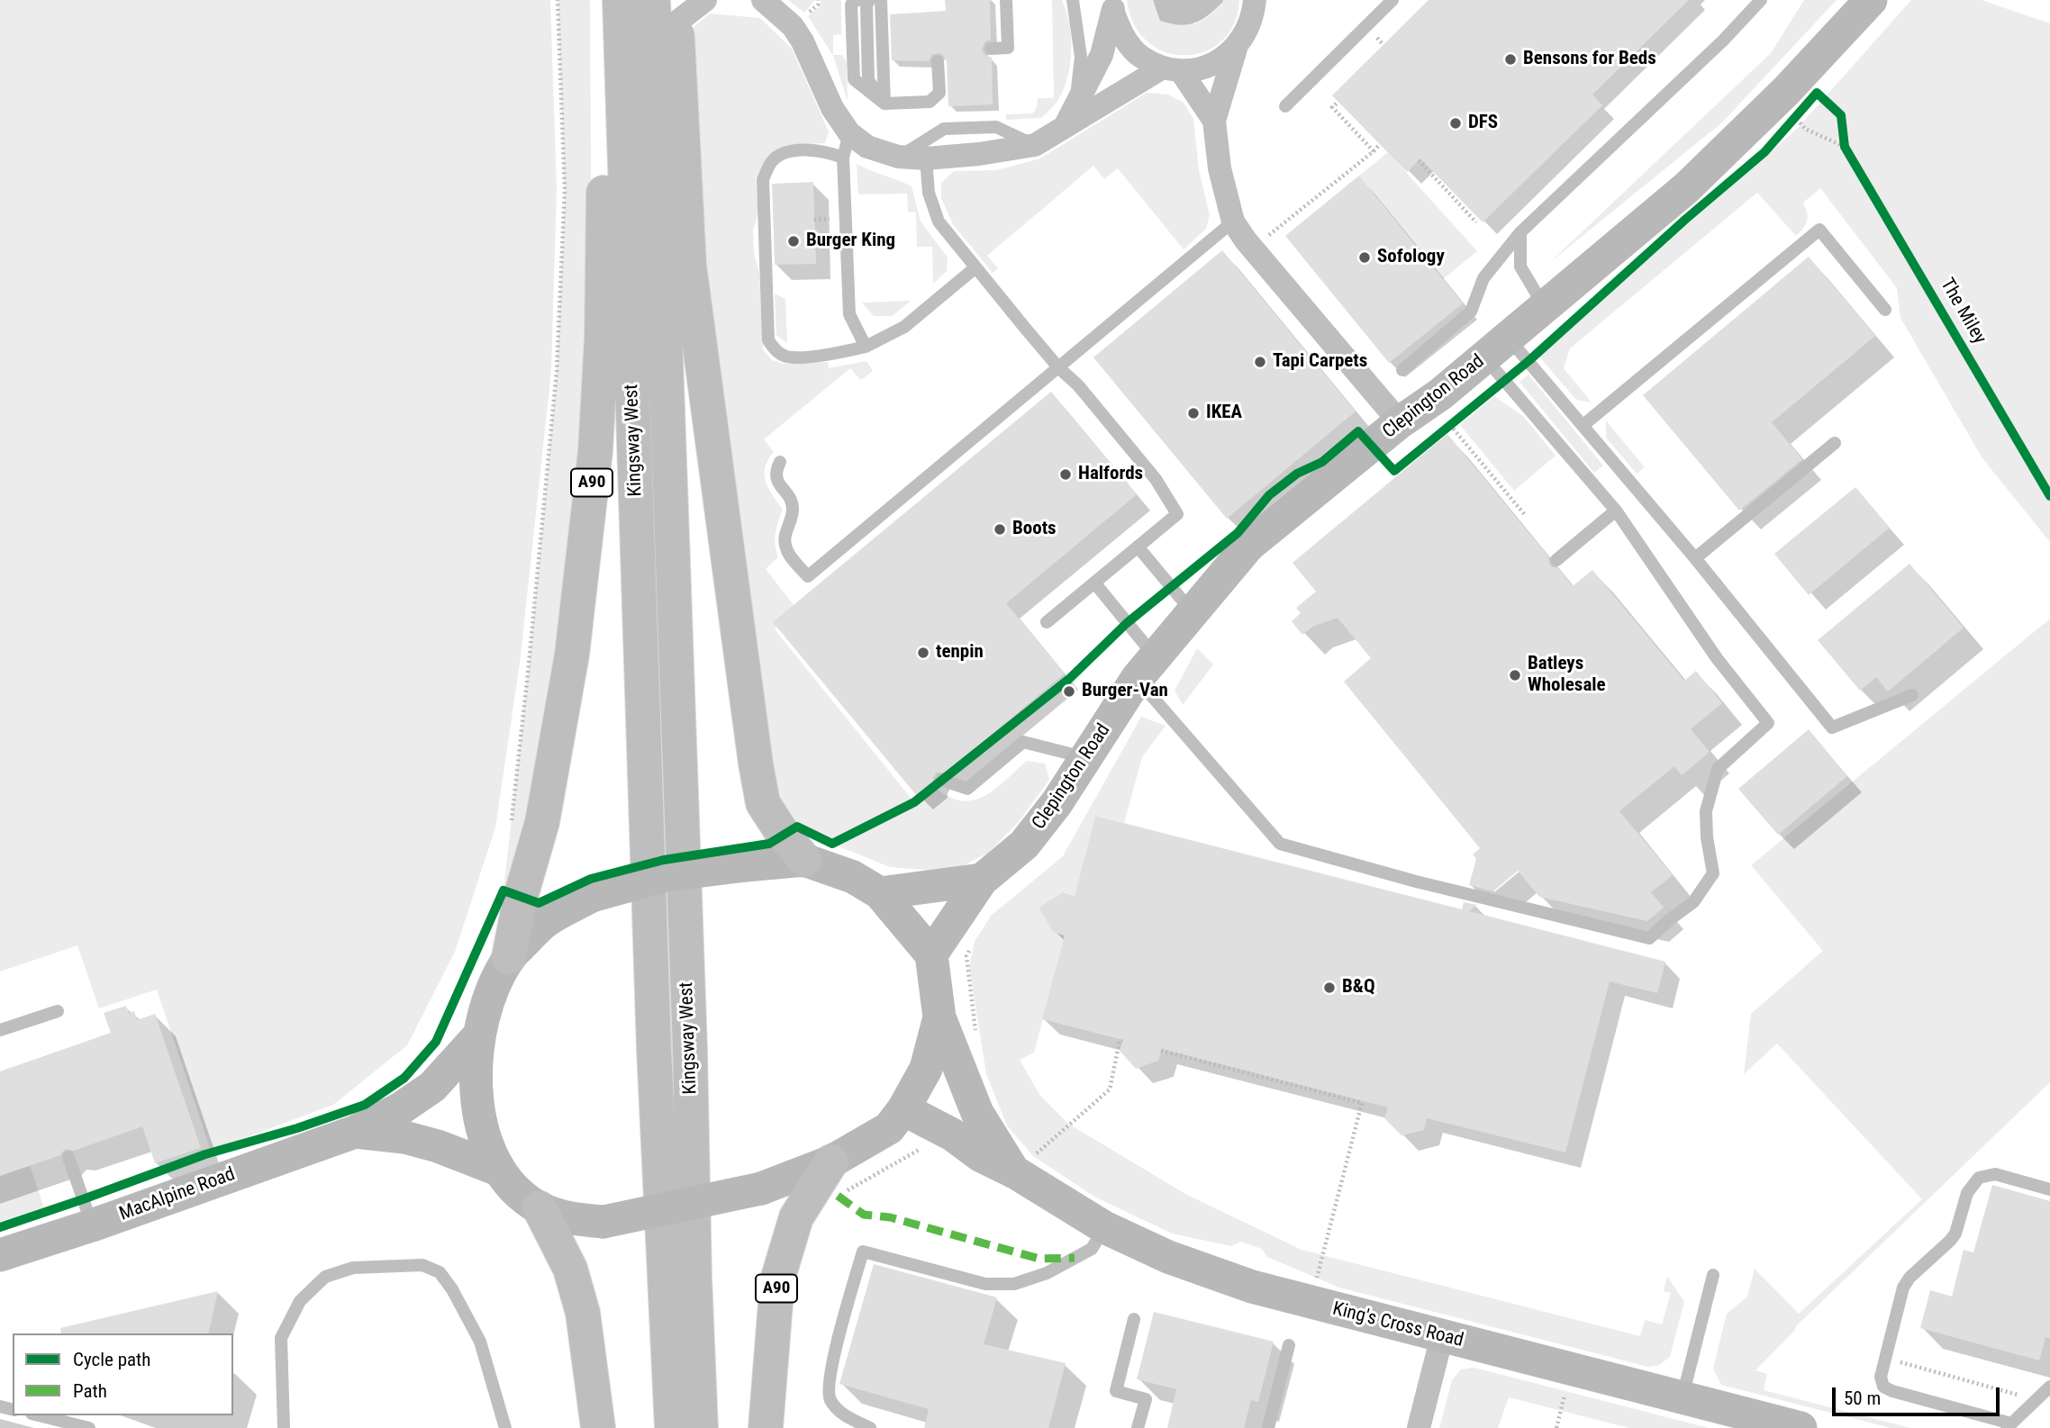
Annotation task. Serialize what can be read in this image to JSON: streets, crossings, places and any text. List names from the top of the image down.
{
  "streets": {
    "highway": ["Kingsway West", "A90"],
    "main road": ["Clepington Road", "MacAlpine Road", "King's Cross Road"],
    "cycle path": ["The Miley"]
  },
  "places": [
    "Bensons for Beds",
    "DFS",
    "Burger King",
    "Sofology",
    "Tapi Carpets",
    "IKEA",
    "Halfords",
    "Boots",
    "tenpin",
    "Batleys Wholesale",
    "Burger-Van",
    "B&Q"
  ],
  "legend": ["Cycle path", "Path"],
  "scale_bar": "50 m"
}
